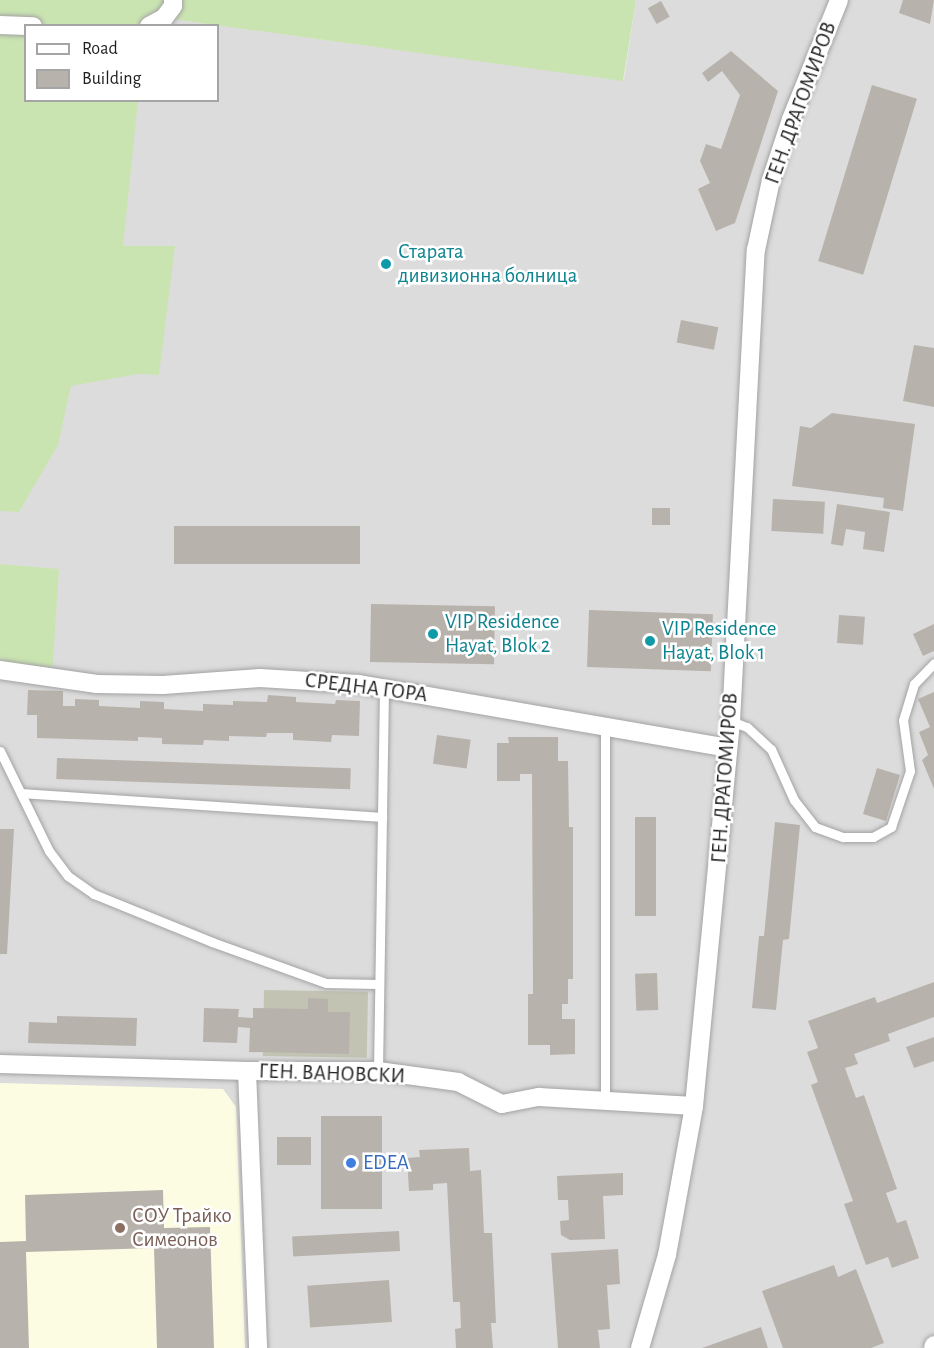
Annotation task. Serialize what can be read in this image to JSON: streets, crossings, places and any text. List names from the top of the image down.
{
  "streets": {
    "street": ["ГЕН. ДРАГОМИРОВ", "СРЕДНА ГОРА", "ГЕН. ВАНОВСКИ"]
  },
  "crossings": [
    ["ГЕН. ДРАГОМИРОВ", "СРЕДНА ГОРА"],
    ["ГЕН. ДРАГОМИРОВ", "ГЕН. ВАНОВСКИ"]
  ],
  "places": [
    "Старата дивизионна болница",
    "VIP Residence Hayat, Blok 2",
    "VIP Residence Hayat, Blok 1",
    "EDEA",
    "СОУ Трайко Симеонов"
  ],
  "legend": ["Road", "Building"]
}
